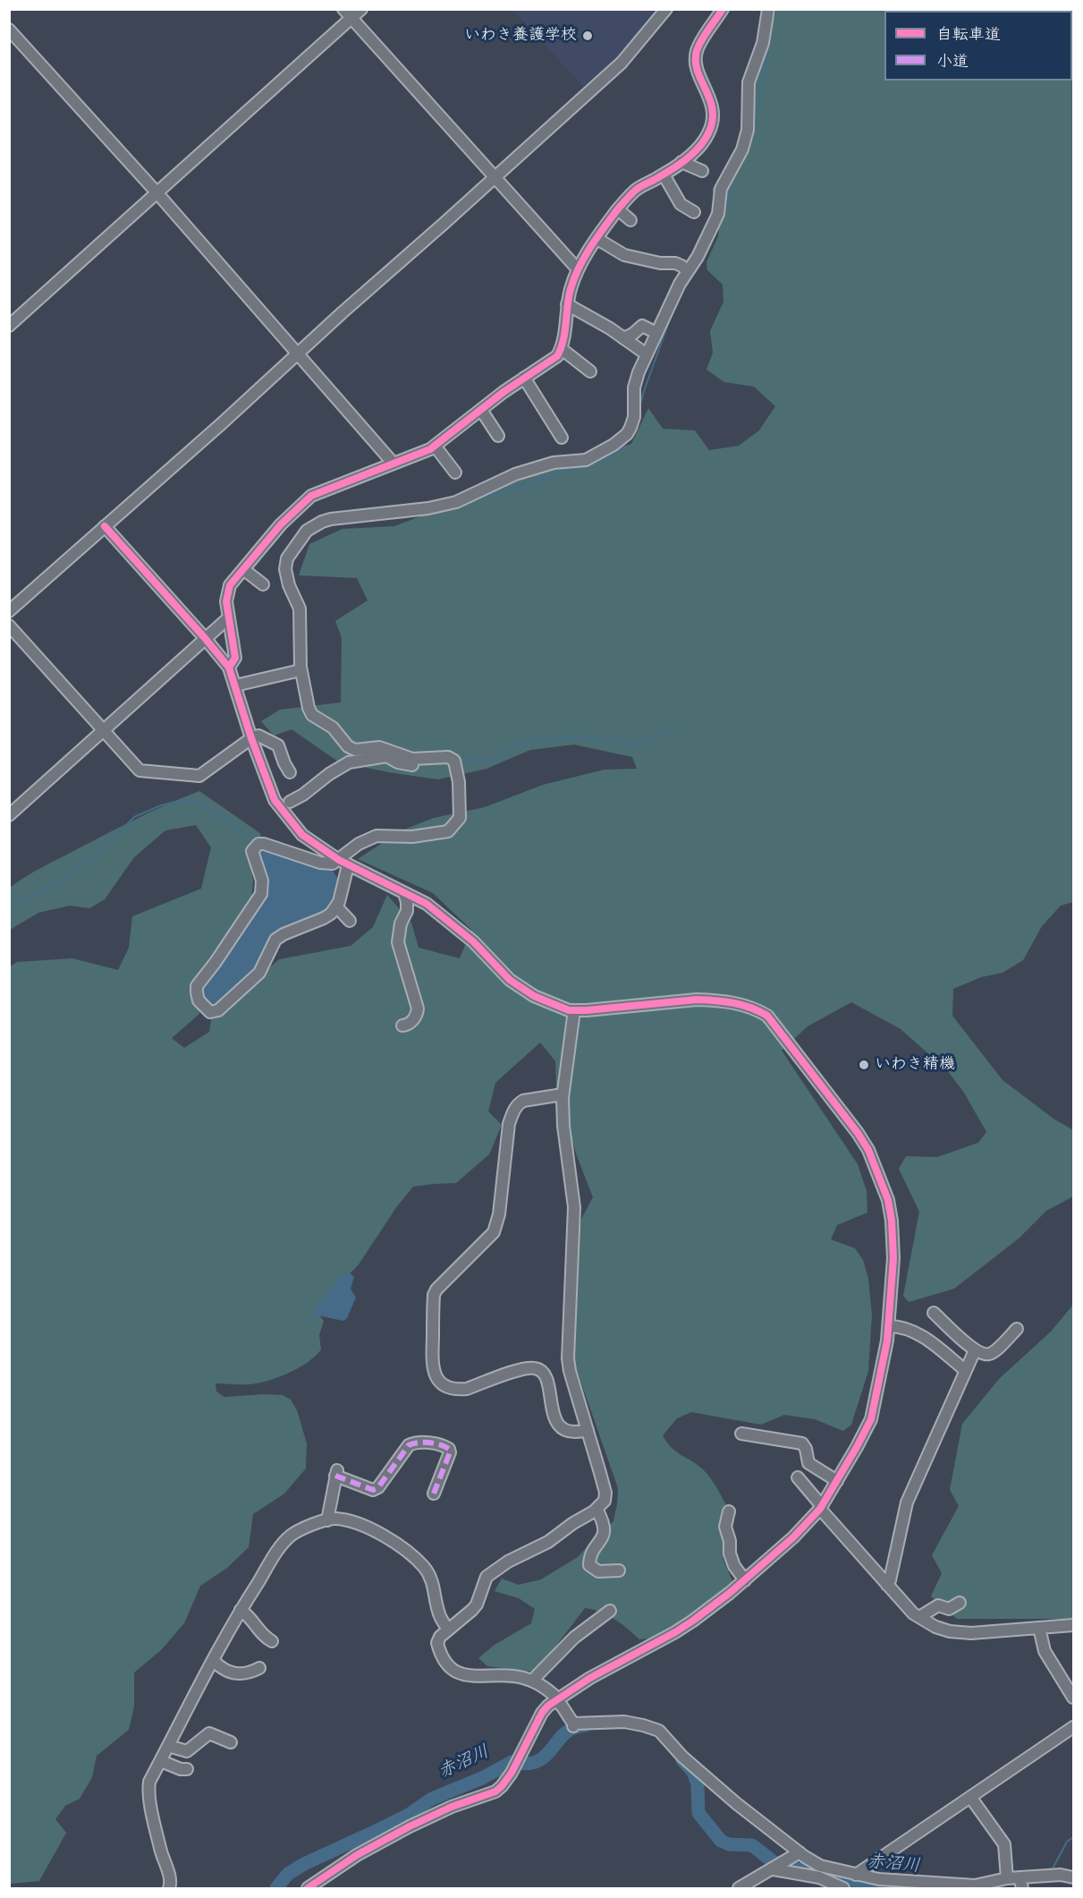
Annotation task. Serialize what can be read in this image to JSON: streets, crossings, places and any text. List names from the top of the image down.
{
  "water": ["赤沼川"],
  "places": ["いわき養護学校", "いわき精機"],
  "legend": ["自転車道", "小道"]
}
